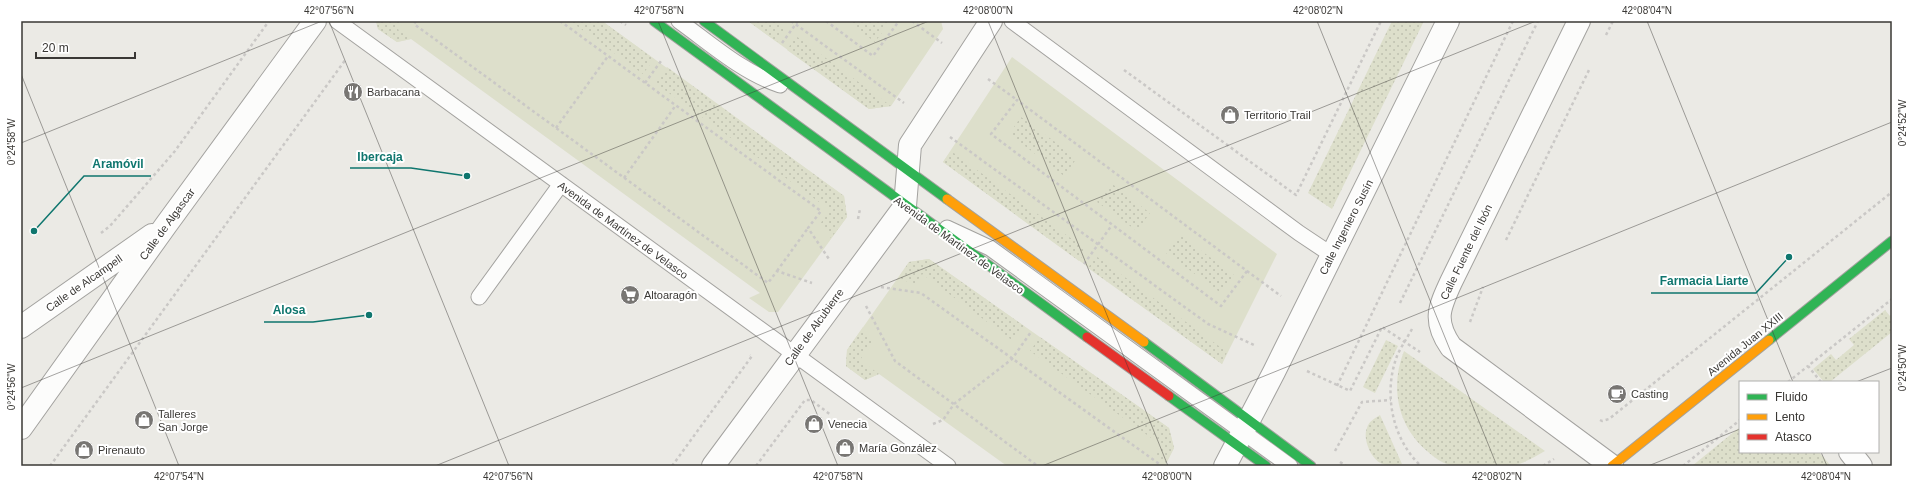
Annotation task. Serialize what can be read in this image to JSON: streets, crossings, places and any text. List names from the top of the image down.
{
  "streets": {
    "highway": ["Avenida de Martínez de Velasco", "Avenida Juan XXIII"],
    "street": [
      "Calle de Algascar",
      "Calle Ingeniero Susín",
      "Calle Fuente del Ibón",
      "Calle de Alcampell",
      "Calle de Alcubierre"
    ]
  },
  "crossings": [
    ["Calle de Algascar", "Calle de Alcampell"],
    ["Calle Ingeniero Susín", "Avenida de Martínez de Velasco"],
    ["Avenida de Martínez de Velasco", "Calle de Alcubierre"],
    ["Calle Fuente del Ibón", "Avenida Juan XXIII"]
  ],
  "places": {
    "restaurant": ["Barbacana"],
    "shop": [
      "Territorio Trail",
      "Talleres San Jorge",
      "Venecia",
      "María González",
      "Pirenauto"
    ],
    "other": [
      "Ibercaja",
      "Aramóvil",
      "Farmacia Liarte",
      "Alosa"
    ],
    "supermarket": ["Altoaragón"],
    "cafe": ["Casting"]
  },
  "legend": ["Fluido", "Lento", "Atasco"],
  "scale_bar": "20 m",
  "coordinates": [
    "42°07'56\"N",
    "42°07'58\"N",
    "42°08'00\"N",
    "42°08'02\"N",
    "42°08'04\"N",
    "0°24'52\"W",
    "0°24'58\"W",
    "0°24'50\"W",
    "0°24'56\"W",
    "42°07'54\"N"
  ]
}
